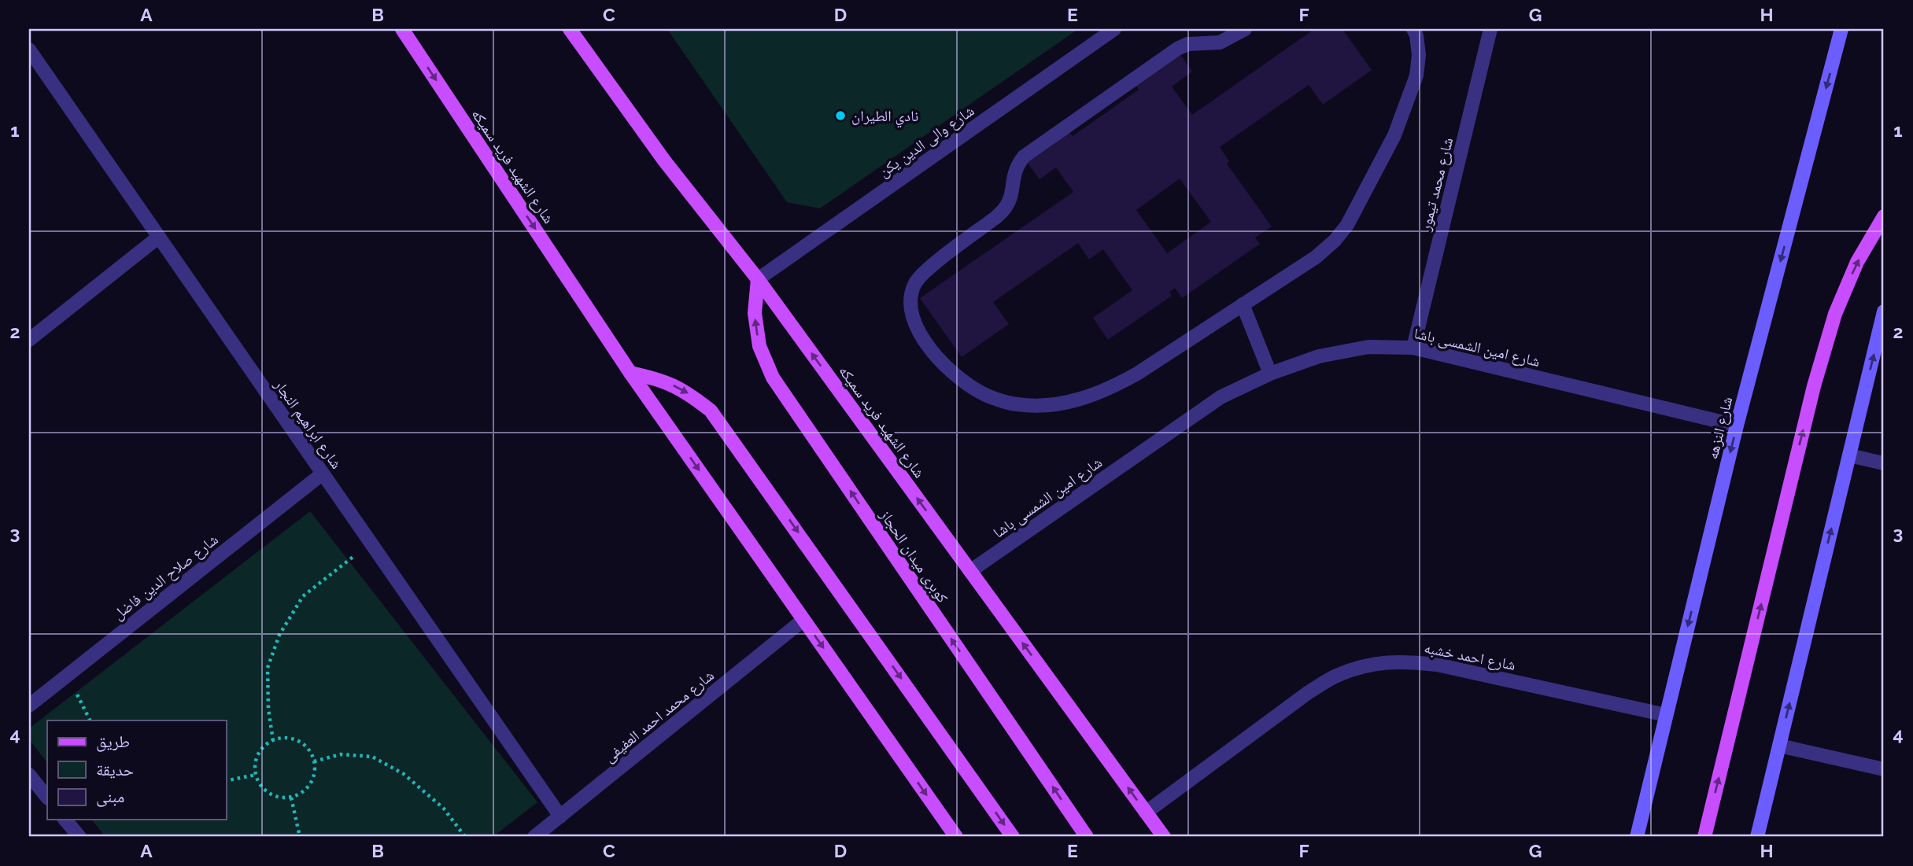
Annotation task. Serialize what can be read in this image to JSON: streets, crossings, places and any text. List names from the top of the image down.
{
  "streets": {
    "main road": ["شارع الشهيد فريد سميكه", "شارع النزهه", "كوبرى ميدان الحجاز"],
    "street": [
      "شارع والى الدين يكن",
      "شارع محمد تيمور",
      "شارع امين الشمسى باشا",
      "شارع ابراهيم النجار",
      "شارع صلاح الدين فاضل",
      "شارع احمد خشبه",
      "شارع محمد احمد العفيفى"
    ]
  },
  "crossings": [
    ["شارع والى الدين يكن", "شارع الشهيد فريد سميكه"],
    ["شارع والى الدين يكن", "كوبرى ميدان الحجاز"],
    ["شارع الشهيد فريد سميكه", "شارع امين الشمسى باشا"],
    ["شارع الشهيد فريد سميكه", "كوبرى ميدان الحجاز"],
    ["شارع الشهيد فريد سميكه", "شارع احمد خشبه"],
    ["شارع الشهيد فريد سميكه", "شارع محمد احمد العفيفى"],
    ["شارع محمد تيمور", "شارع امين الشمسى باشا"],
    ["شارع امين الشمسى باشا", "شارع النزهه"],
    ["شارع ابراهيم النجار", "شارع صلاح الدين فاضل"],
    ["شارع ابراهيم النجار", "شارع محمد احمد العفيفى"],
    ["شارع النزهه", "شارع احمد خشبه"]
  ],
  "places": ["نادي الطيران"],
  "legend": ["طريق", "حديقة", "مبنى"],
  "grid": {
    "columns": [
      "A",
      "B",
      "C",
      "D",
      "E",
      "F",
      "G",
      "H"
    ],
    "rows": [
      "1",
      "2",
      "3",
      "4"
    ]
  }
}
